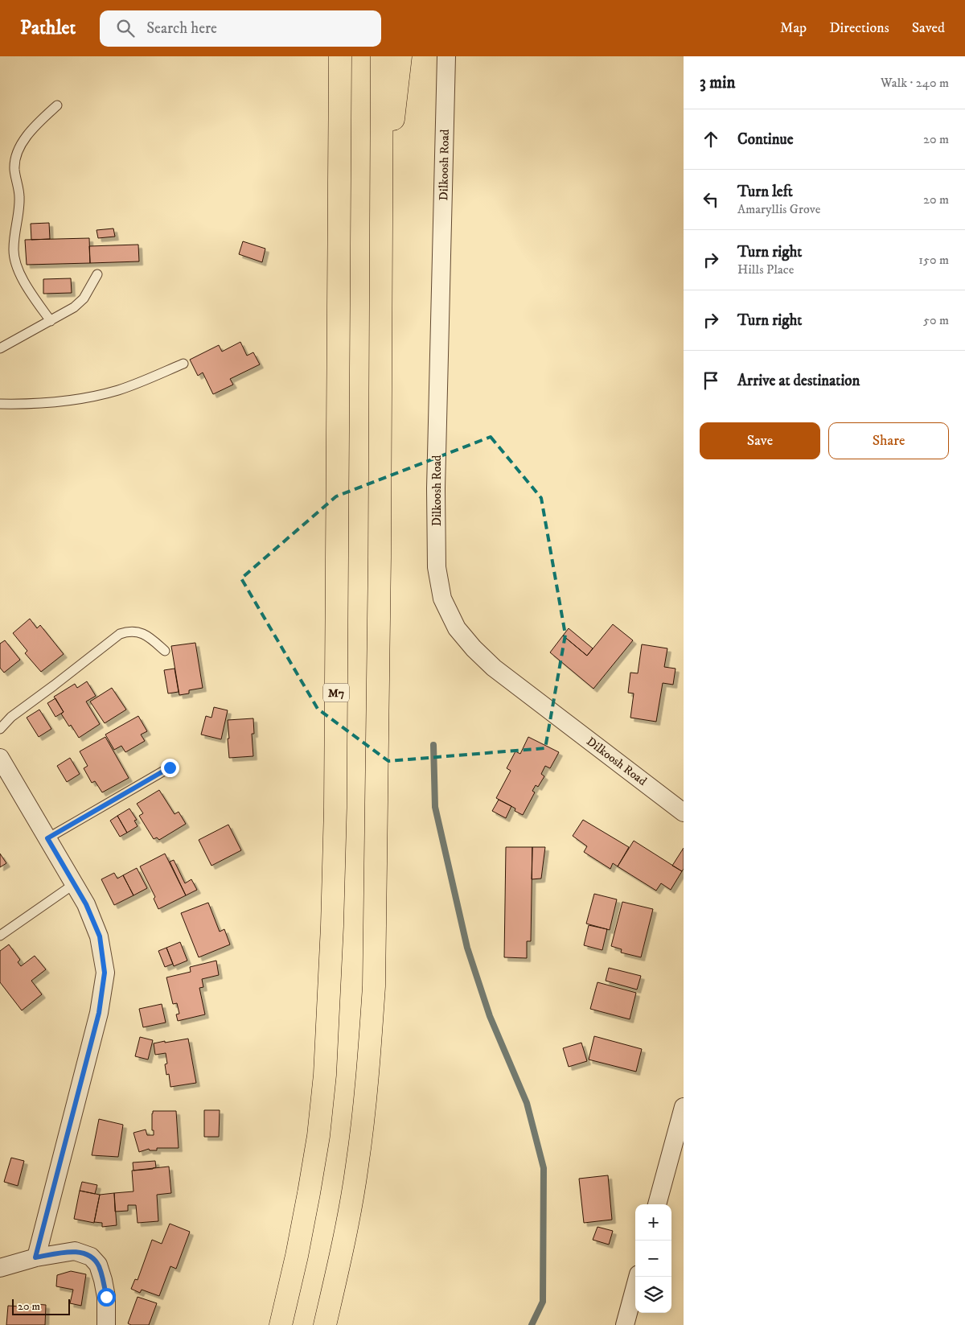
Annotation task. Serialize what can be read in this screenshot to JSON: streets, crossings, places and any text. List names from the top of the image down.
{
  "streets": {
    "highway": ["M7"],
    "street": ["Dilkoosh Road"]
  },
  "scale_bar": "20 m",
  "page": {
    "header": "Pathlet",
    "search": "Search here",
    "nav": ["Map", "Directions", "Saved"],
    "heading": ["3 min", "Walk · 240 m"],
    "list": [
      ["Continue", "20 m"],
      ["Turn left", "Amaryllis Grove", "20 m"],
      ["Turn right", "Hills Place", "150 m"],
      ["Turn right", "50 m"],
      "Arrive at destination"
    ],
    "buttons": ["Save", "Share"],
    "map_buttons": ["+", "−"],
    "scale": "20 m"
  }
}
